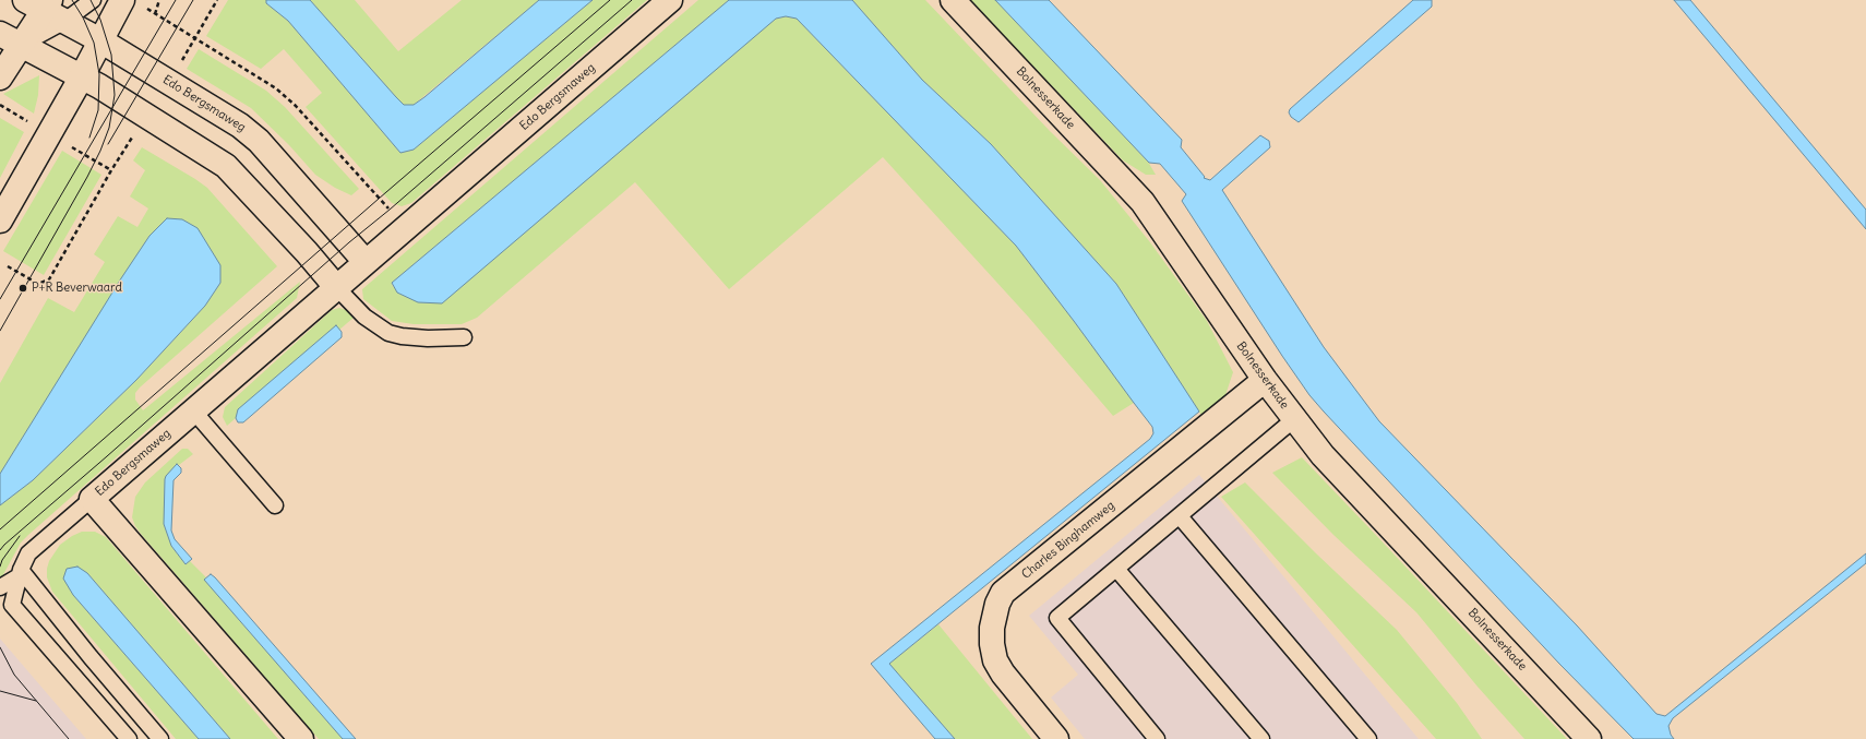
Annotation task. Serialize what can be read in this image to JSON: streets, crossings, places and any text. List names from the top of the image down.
{
  "streets": {
    "street": ["Edo Bergsmaweg", "Bolnesserkade", "Charles Binghamweg"]
  },
  "crossings": [
    ["Bolnesserkade", "Charles Binghamweg"]
  ],
  "places": ["P+R Beverwaard"]
}
